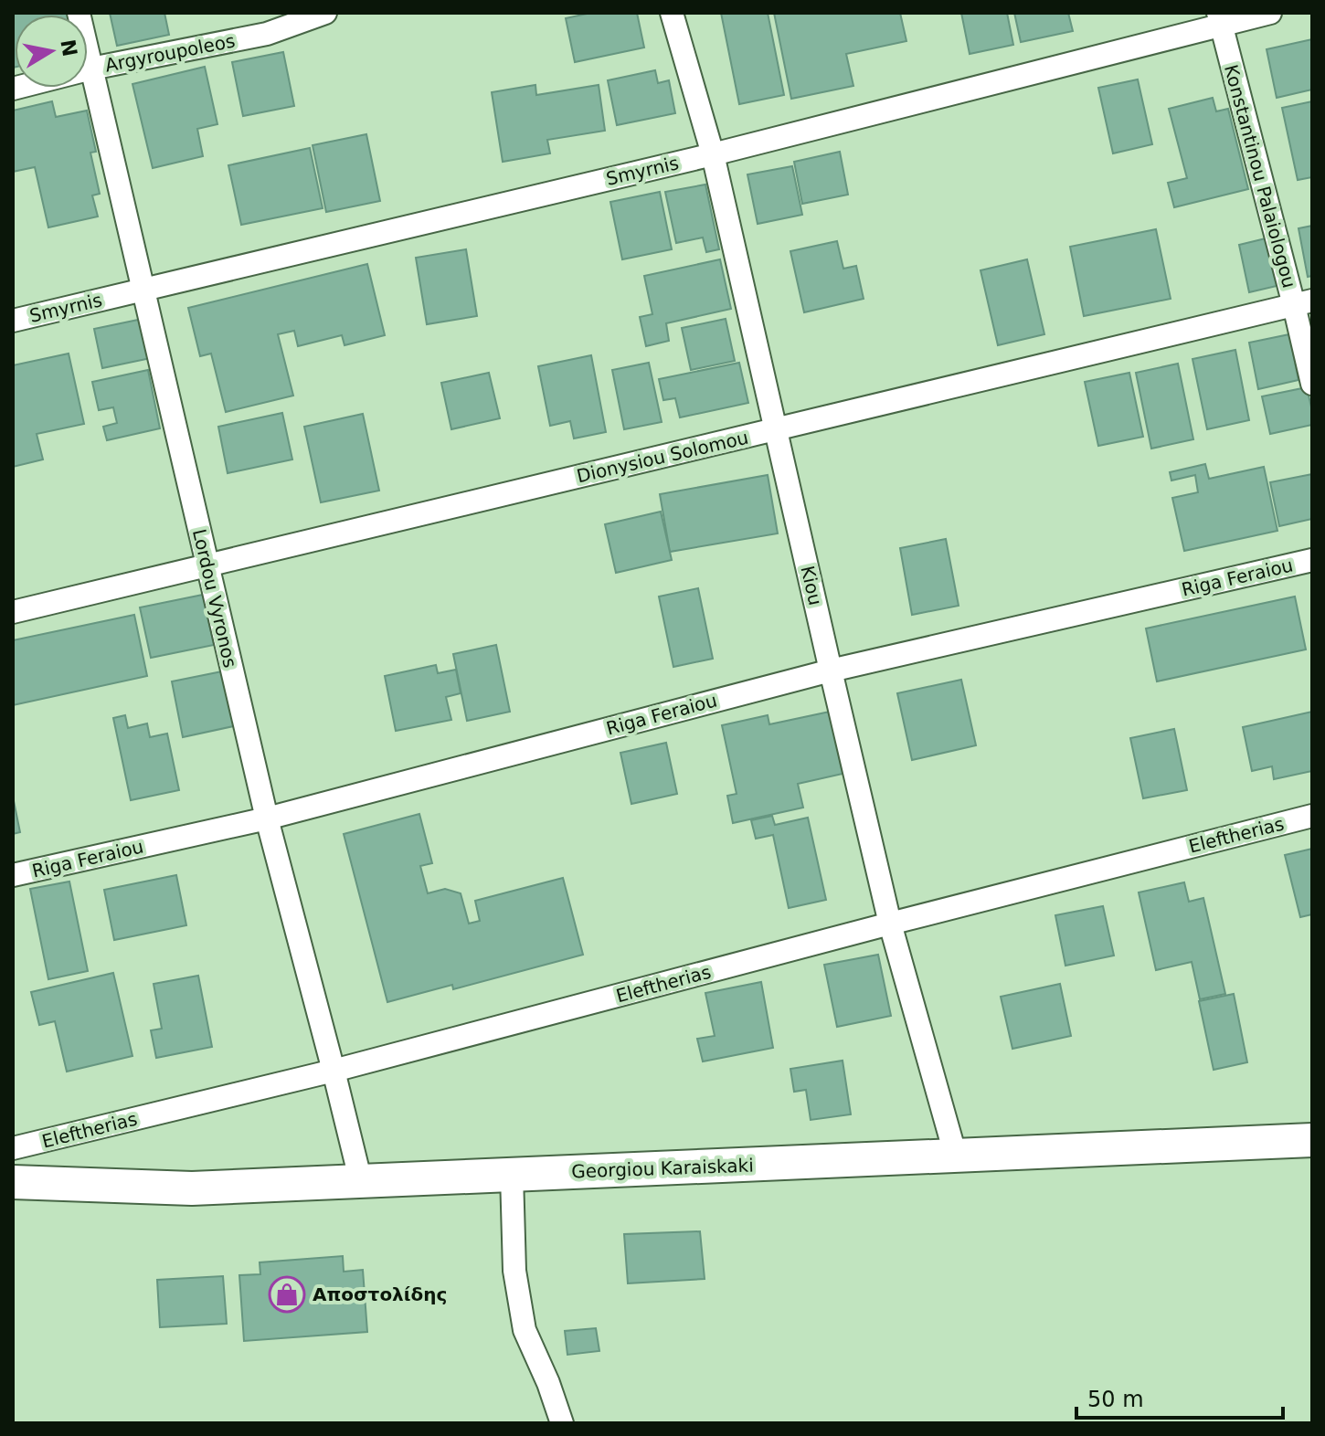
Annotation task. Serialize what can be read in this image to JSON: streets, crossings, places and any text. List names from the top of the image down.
{
  "streets": {
    "street": [
      "Argyroupoleos",
      "Smyrnis",
      "Konstantinou Palaiologou",
      "Dionysiou Solomou",
      "Riga Feraiou",
      "Kiou",
      "Lordou Vyronos",
      "Eleftherias",
      "Georgiou Karaiskaki"
    ]
  },
  "crossings": [
    ["Argyroupoleos", "Lordou Vyronos"],
    ["Smyrnis", "Konstantinou Palaiologou"],
    ["Smyrnis", "Kiou"],
    ["Smyrnis", "Lordou Vyronos"],
    ["Konstantinou Palaiologou", "Dionysiou Solomou"],
    ["Dionysiou Solomou", "Kiou"],
    ["Dionysiou Solomou", "Lordou Vyronos"],
    ["Riga Feraiou", "Kiou"],
    ["Riga Feraiou", "Lordou Vyronos"],
    ["Kiou", "Eleftherias"],
    ["Kiou", "Georgiou Karaiskaki"],
    ["Lordou Vyronos", "Eleftherias"],
    ["Lordou Vyronos", "Georgiou Karaiskaki"]
  ],
  "places": {
    "shop": ["Αποστολίδης"]
  },
  "scale_bar": "50 m",
  "north": "right"
}
